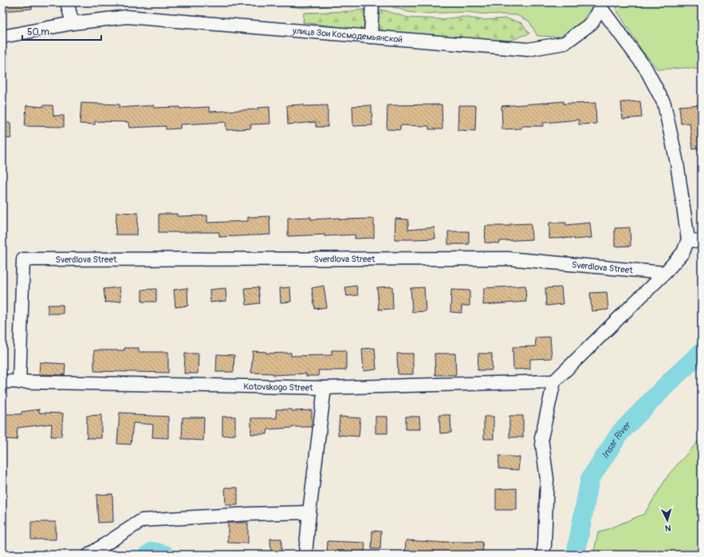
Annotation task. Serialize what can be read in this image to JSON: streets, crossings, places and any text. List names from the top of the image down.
{
  "streets": {
    "street": ["улица Зои Космодемьянской", "Sverdlova Street", "Kotovskogo Street"]
  },
  "crossings": [
    ["Sverdlova Street", "Kotovskogo Street"]
  ],
  "water": ["Insar River"],
  "scale_bar": "50 m",
  "north": "bottom"
}
